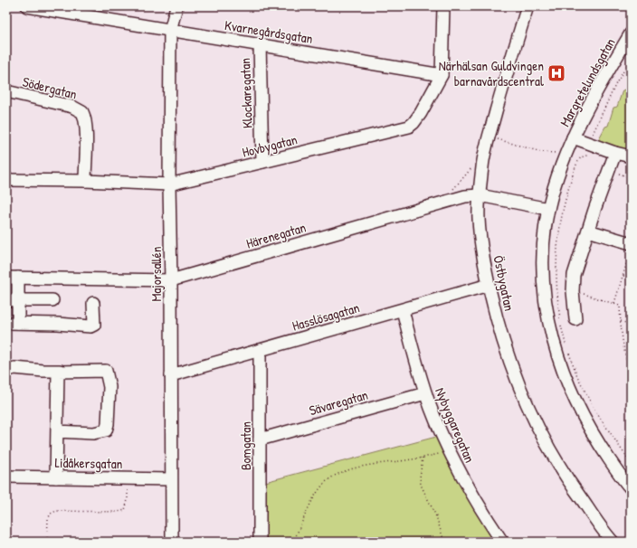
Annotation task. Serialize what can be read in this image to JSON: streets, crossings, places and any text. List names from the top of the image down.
{
  "streets": {
    "street": [
      "Kvarnegårdsgatan",
      "Margretelundsgatan",
      "Södergatan",
      "Klockaregatan",
      "Hovbygatan",
      "Härenegatan",
      "Majorsallén",
      "Östbygatan",
      "Hasslösagatan",
      "Sävaregatan",
      "Nybyggaregatan",
      "Bomgatan",
      "Lidåkersgatan"
    ]
  },
  "crossings": [
    ["Kvarnegårdsgatan", "Klockaregatan"],
    ["Kvarnegårdsgatan", "Hovbygatan"],
    ["Kvarnegårdsgatan", "Majorsallén"],
    ["Margretelundsgatan", "Härenegatan"],
    ["Södergatan", "Hovbygatan"],
    ["Klockaregatan", "Hovbygatan"],
    ["Hovbygatan", "Majorsallén"],
    ["Härenegatan", "Majorsallén"],
    ["Härenegatan", "Östbygatan"],
    ["Majorsallén", "Hasslösagatan"],
    ["Majorsallén", "Lidåkersgatan"],
    ["Östbygatan", "Hasslösagatan"],
    ["Hasslösagatan", "Nybyggaregatan"],
    ["Hasslösagatan", "Bomgatan"],
    ["Sävaregatan", "Nybyggaregatan"],
    ["Sävaregatan", "Bomgatan"]
  ],
  "places": {
    "hospital": ["Närhälsan Guldvingen barnavårdscentral"]
  }
}
